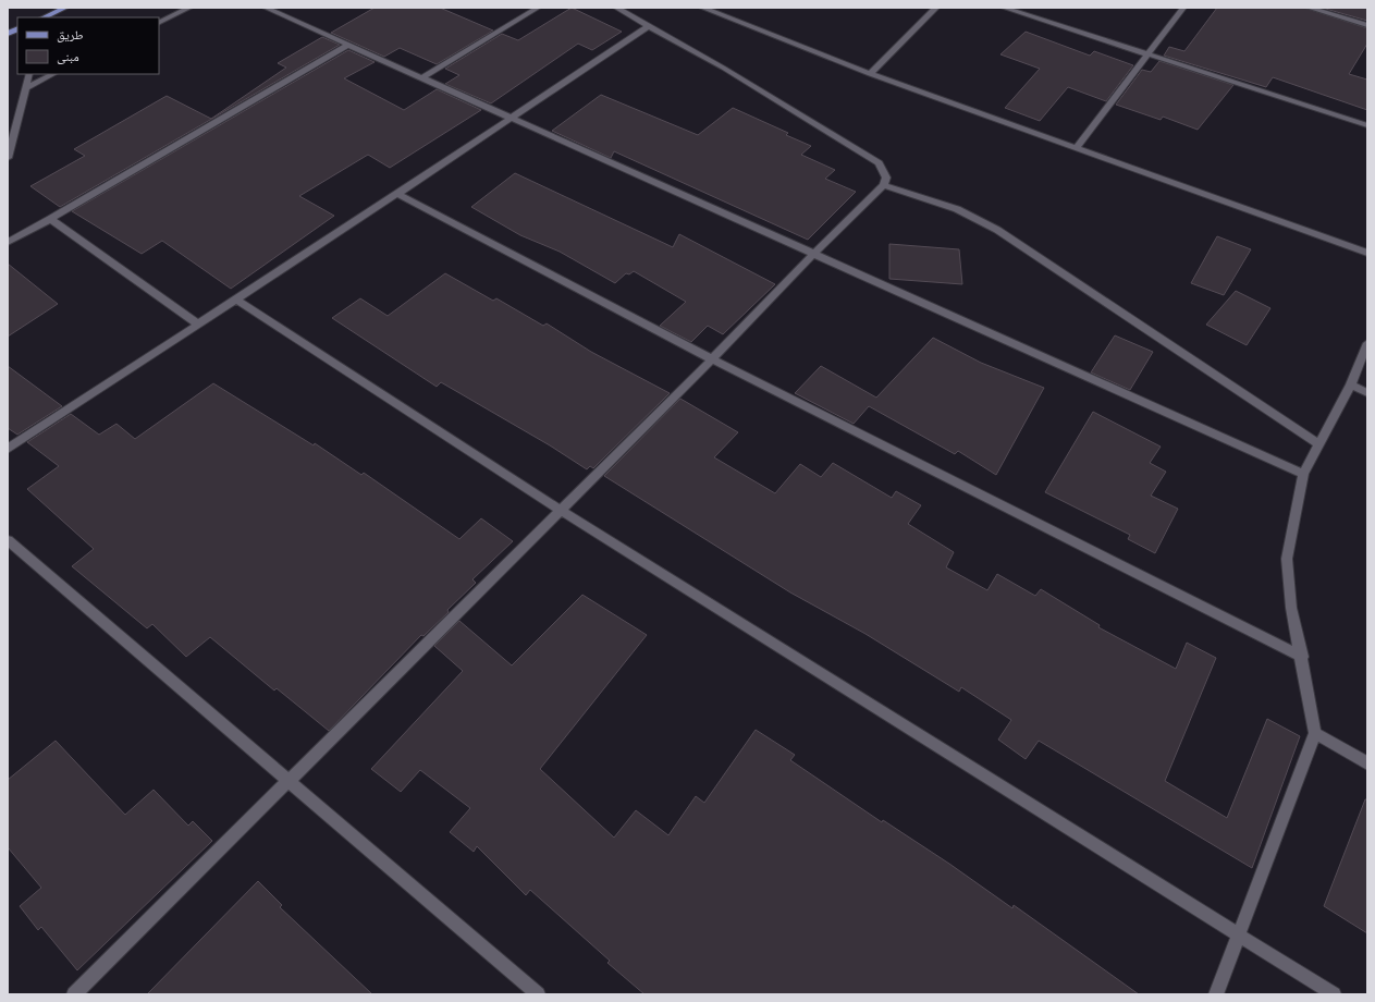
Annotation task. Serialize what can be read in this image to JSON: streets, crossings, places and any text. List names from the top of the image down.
{
  "legend": ["طريق", "مبنى"]
}
